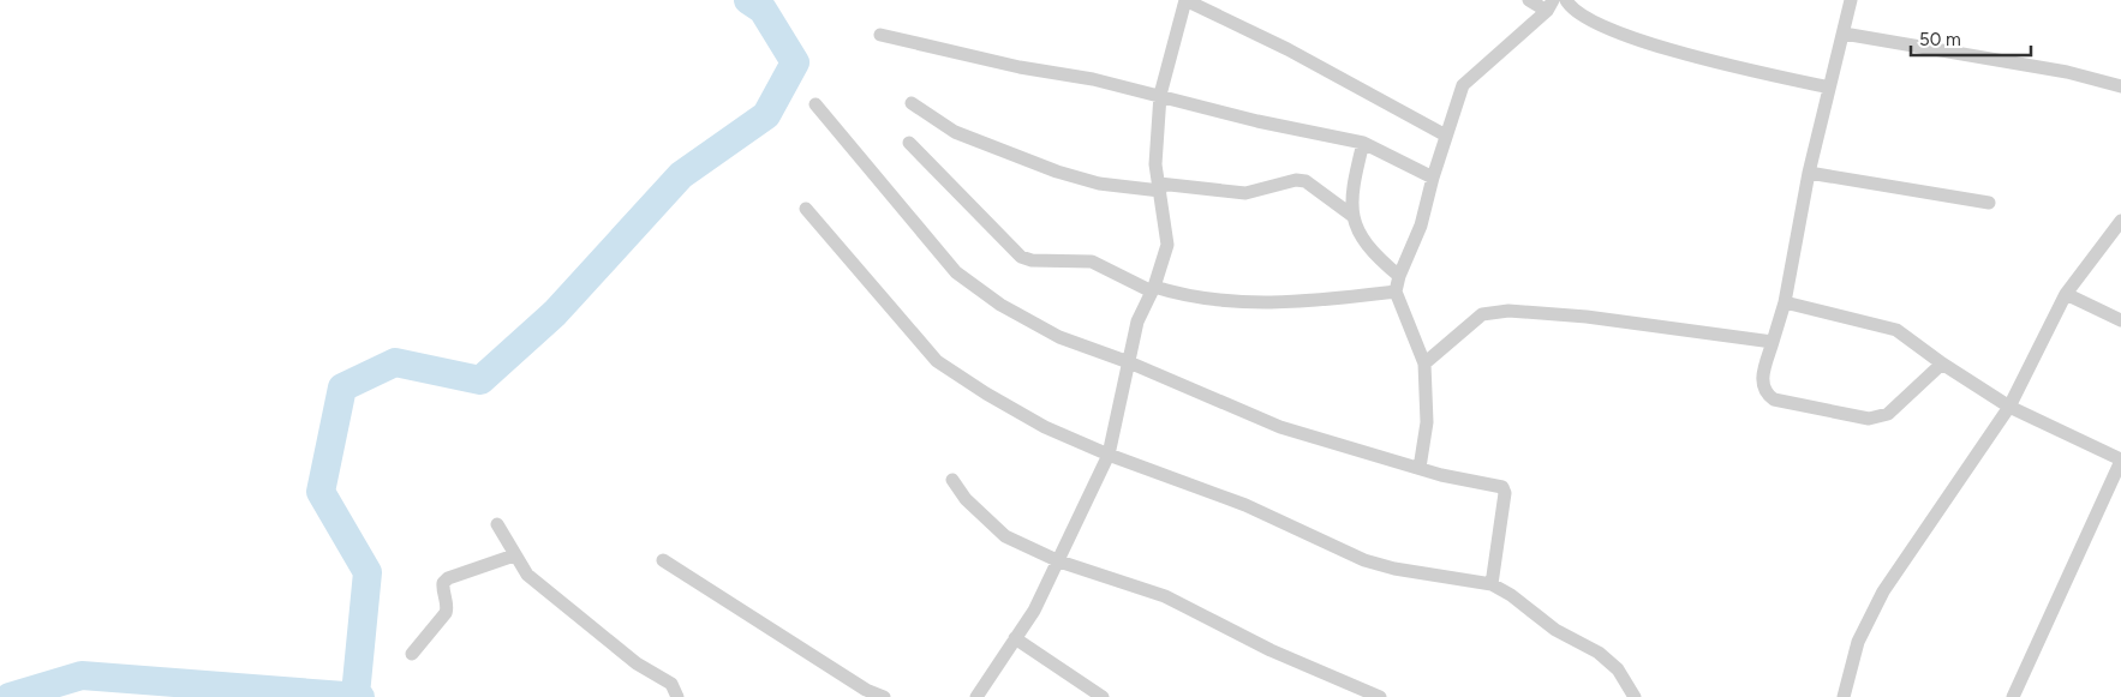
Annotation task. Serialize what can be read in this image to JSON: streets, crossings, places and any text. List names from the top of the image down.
{
  "scale_bar": "50 m"
}
